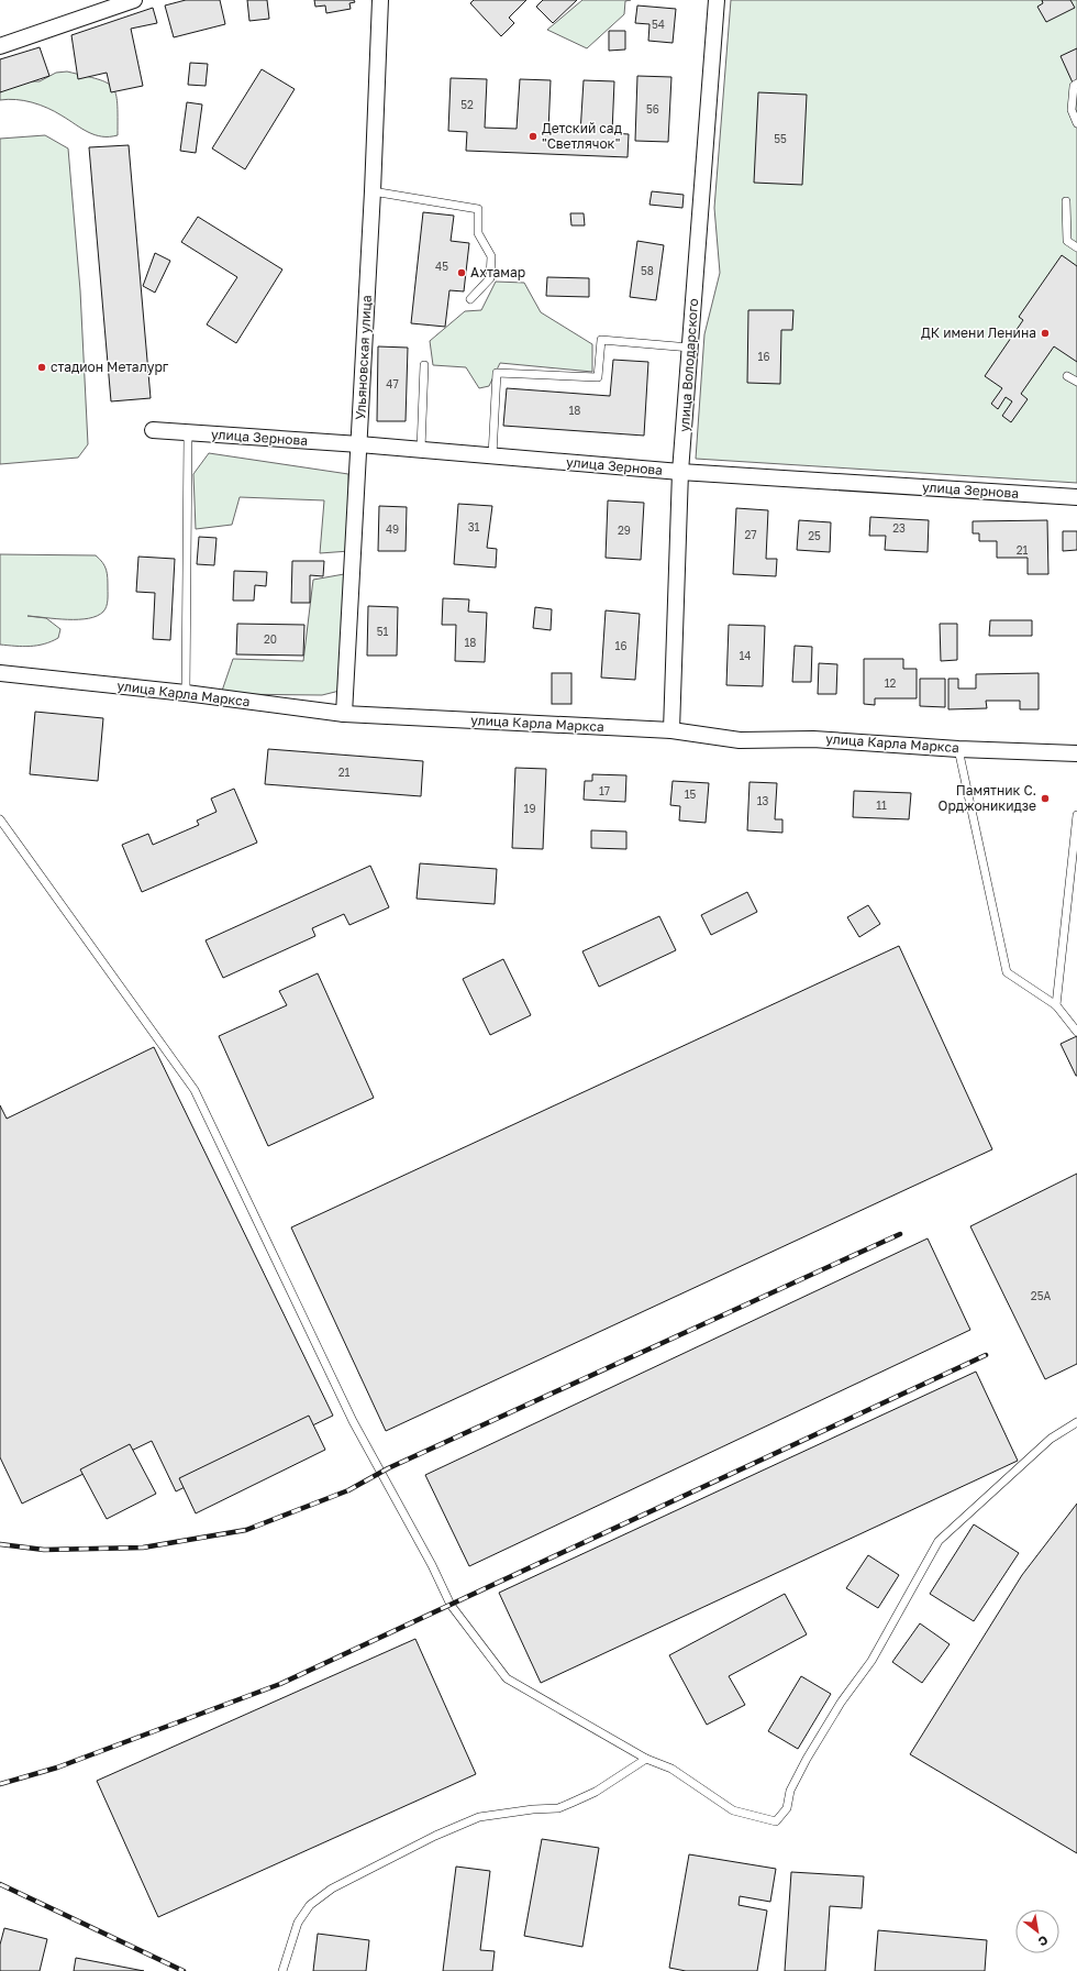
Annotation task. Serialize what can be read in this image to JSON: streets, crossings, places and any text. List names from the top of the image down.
{
  "streets": {
    "street": [
      "Ульяновская улица",
      "улица Володарского",
      "улица Зернова",
      "улица Карла Маркса"
    ]
  },
  "crossings": [
    ["Ульяновская улица", "улица Зернова"],
    ["Ульяновская улица", "улица Карла Маркса"],
    ["улица Володарского", "улица Зернова"],
    ["улица Володарского", "улица Карла Маркса"]
  ],
  "places": [
    "Детский сад \"Светлячок\"",
    "Ахтамар",
    "ДК имени Ленина",
    "стадион Металург",
    "Памятник С. Орджоникидзе"
  ],
  "house_numbers": [
    "54",
    "52",
    "56",
    "55",
    "45",
    "58",
    "16",
    "47",
    "18",
    "31",
    "23",
    "49",
    "29",
    "27",
    "25",
    "21",
    "51",
    "20",
    "18",
    "16",
    "14",
    "12",
    "21",
    "17",
    "15",
    "13",
    "11",
    "19",
    "25А"
  ],
  "north": "bottom right"
}
